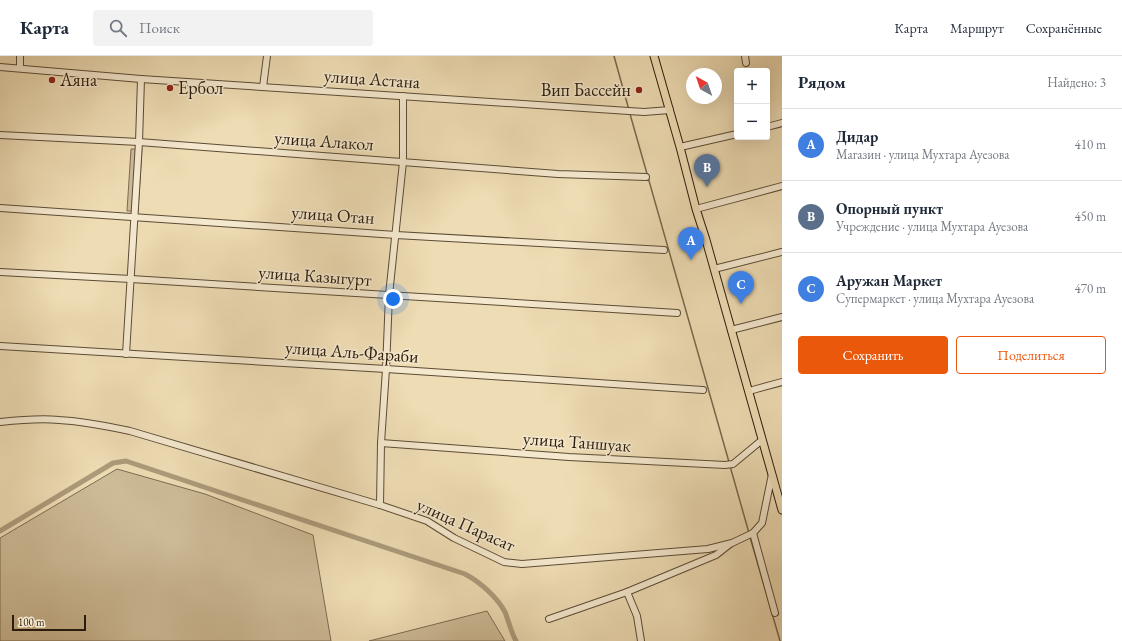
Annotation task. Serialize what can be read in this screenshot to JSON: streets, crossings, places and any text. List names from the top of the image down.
{
  "streets": {
    "street": [
      "улица Астана",
      "улица Алакол",
      "улица Отан",
      "улица Казыгурт",
      "улица Аль-Фараби",
      "улица Таншуак",
      "улица Парасат"
    ]
  },
  "places": ["Аяна", "Ербол", "Вип Бассейн"],
  "scale_bar": "100 m",
  "north": "top left",
  "page": {
    "header": "Карта",
    "search": "Поиск",
    "nav": ["Карта", "Маршрут", "Сохранённые"],
    "heading": ["Рядом", "Найдено: 3"],
    "map_buttons": ["+", "−"],
    "list": [
      {
        "mark": "A",
        "name": "Дидар",
        "note": "Магазин · улица Мухтара Ауезова",
        "value": "410 m"
      },
      {
        "mark": "B",
        "name": "Опорный пункт",
        "note": "Учреждение · улица Мухтара Ауезова",
        "value": "450 m"
      },
      {
        "mark": "C",
        "name": "Аружан Маркет",
        "note": "Супермаркет · улица Мухтара Ауезова",
        "value": "470 m"
      }
    ],
    "pins": ["B", "A", "C"],
    "buttons": ["Сохранить", "Поделиться"],
    "scale": "100 m"
  }
}
